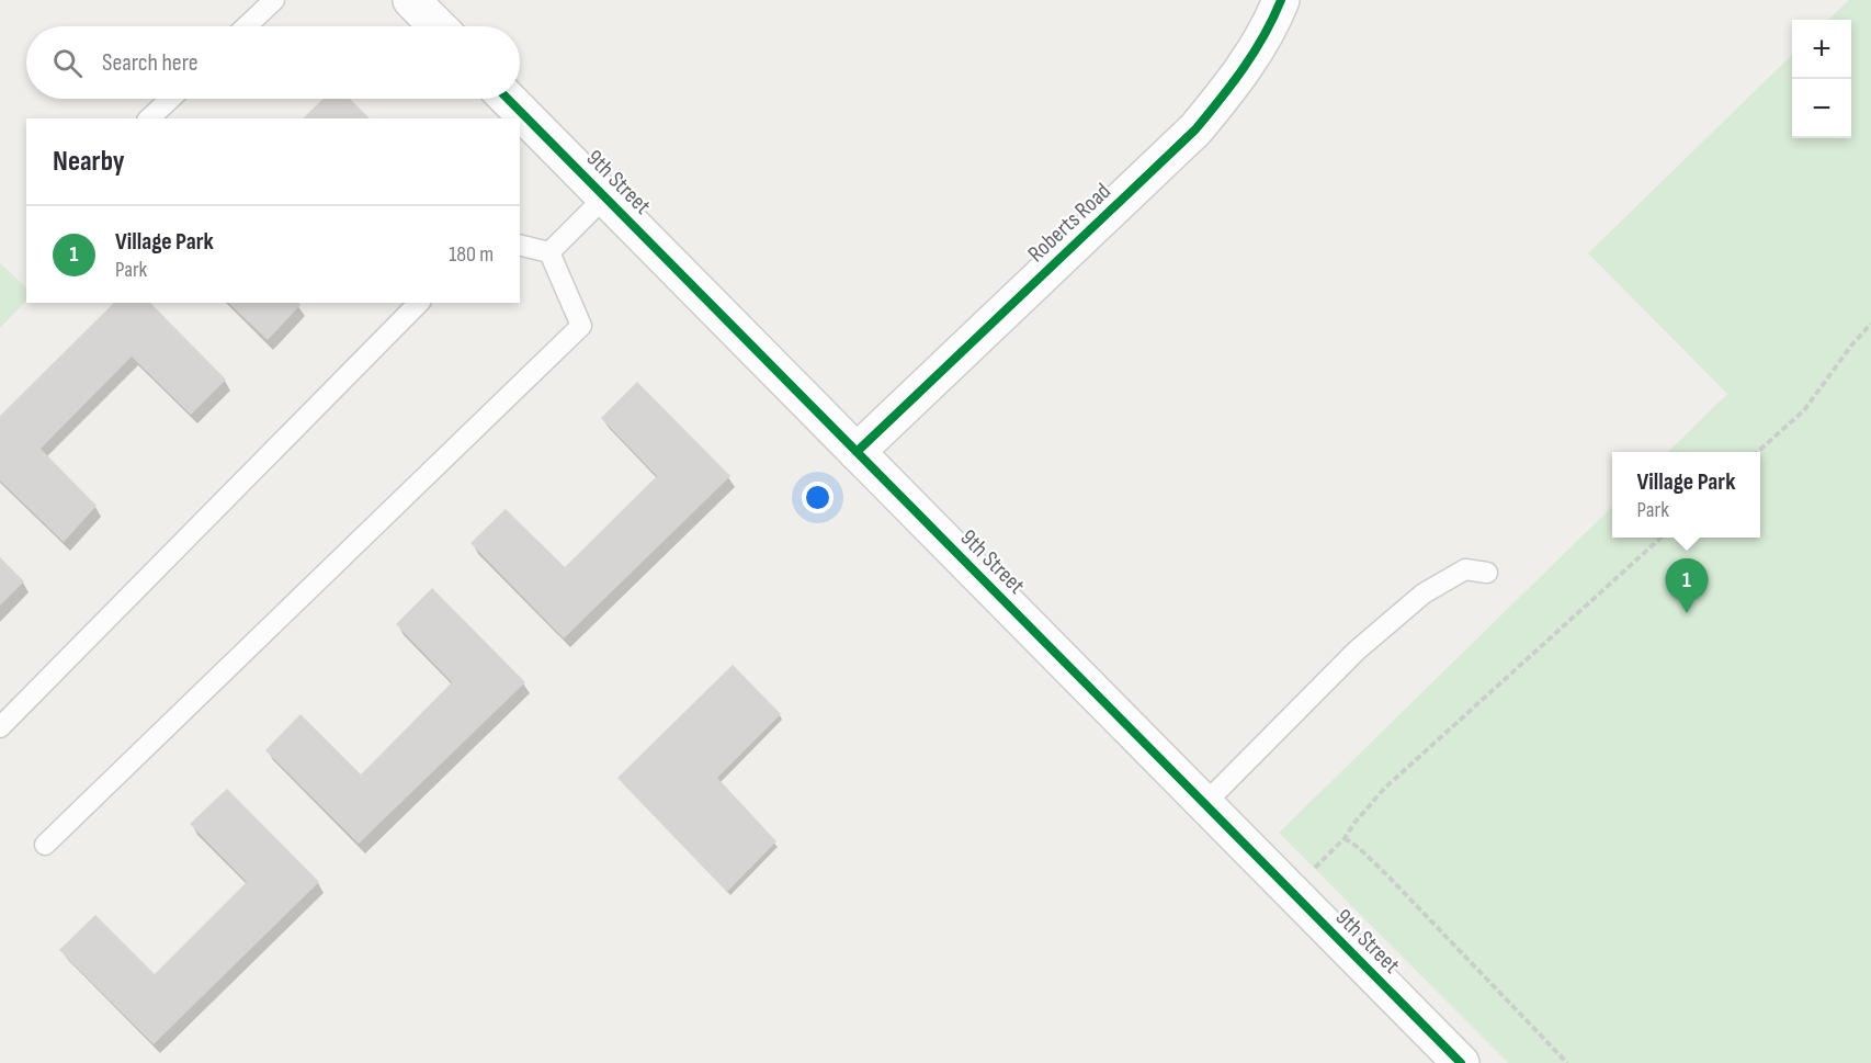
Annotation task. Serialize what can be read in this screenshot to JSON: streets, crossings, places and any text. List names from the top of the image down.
{
  "streets": {
    "street": ["9th Street", "Roberts Road"]
  },
  "crossings": [
    ["9th Street", "Roberts Road"]
  ],
  "page": {
    "map_buttons": ["+", "−"],
    "search": "Search here",
    "heading": "Nearby",
    "list": [
      {
        "mark": "1",
        "name": "Village Park",
        "note": "Park",
        "value": "180 m"
      }
    ],
    "popup": ["Village Park", "Park"],
    "pins": "1"
  }
}
